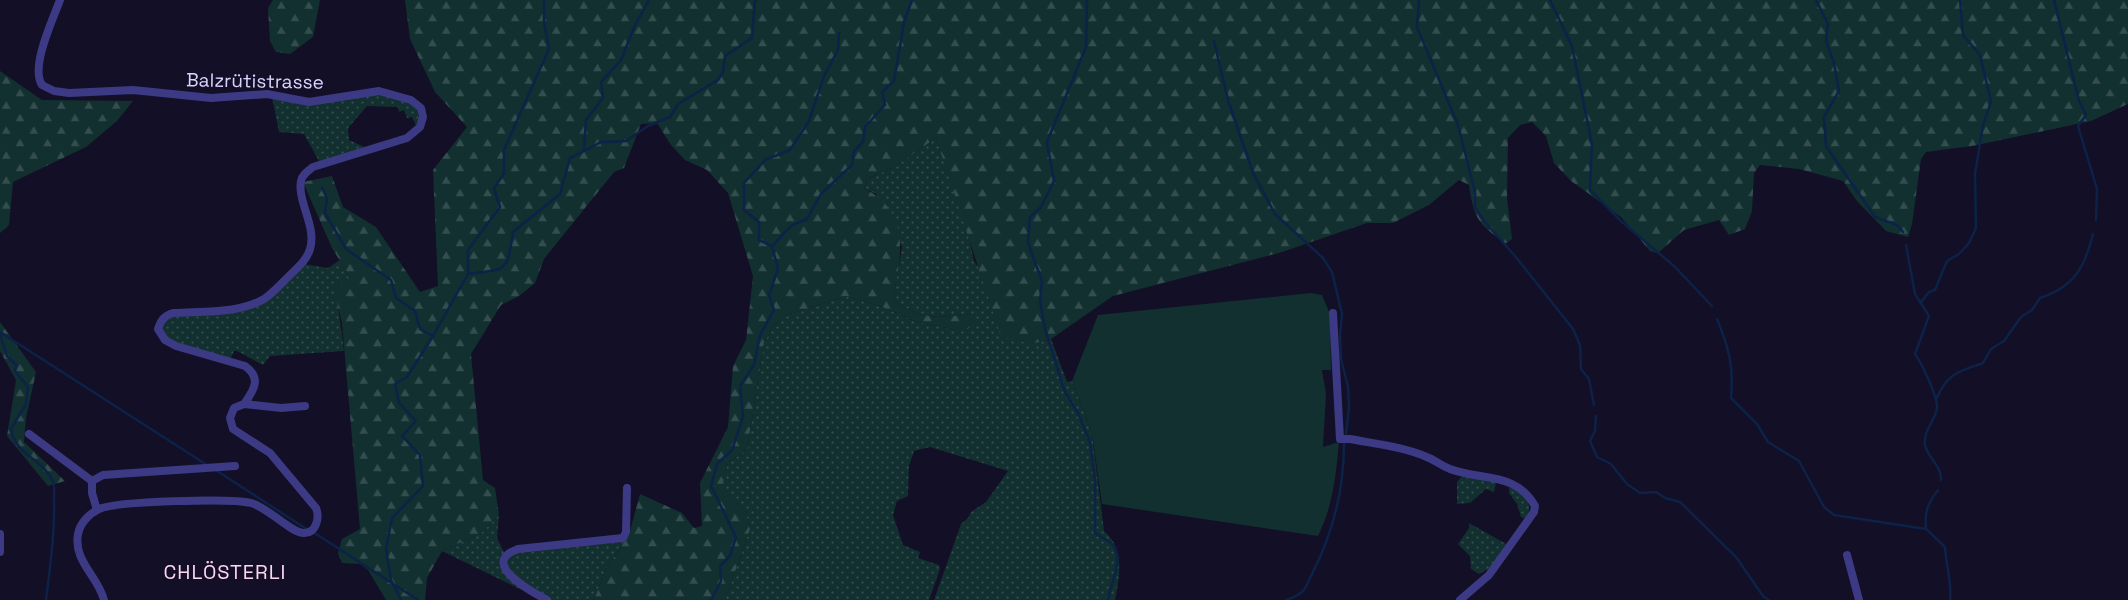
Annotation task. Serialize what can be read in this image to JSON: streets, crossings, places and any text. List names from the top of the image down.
{
  "streets": {
    "street": ["Balzrütistrasse"]
  },
  "districts": ["CHLÖSTERLI"]
}
